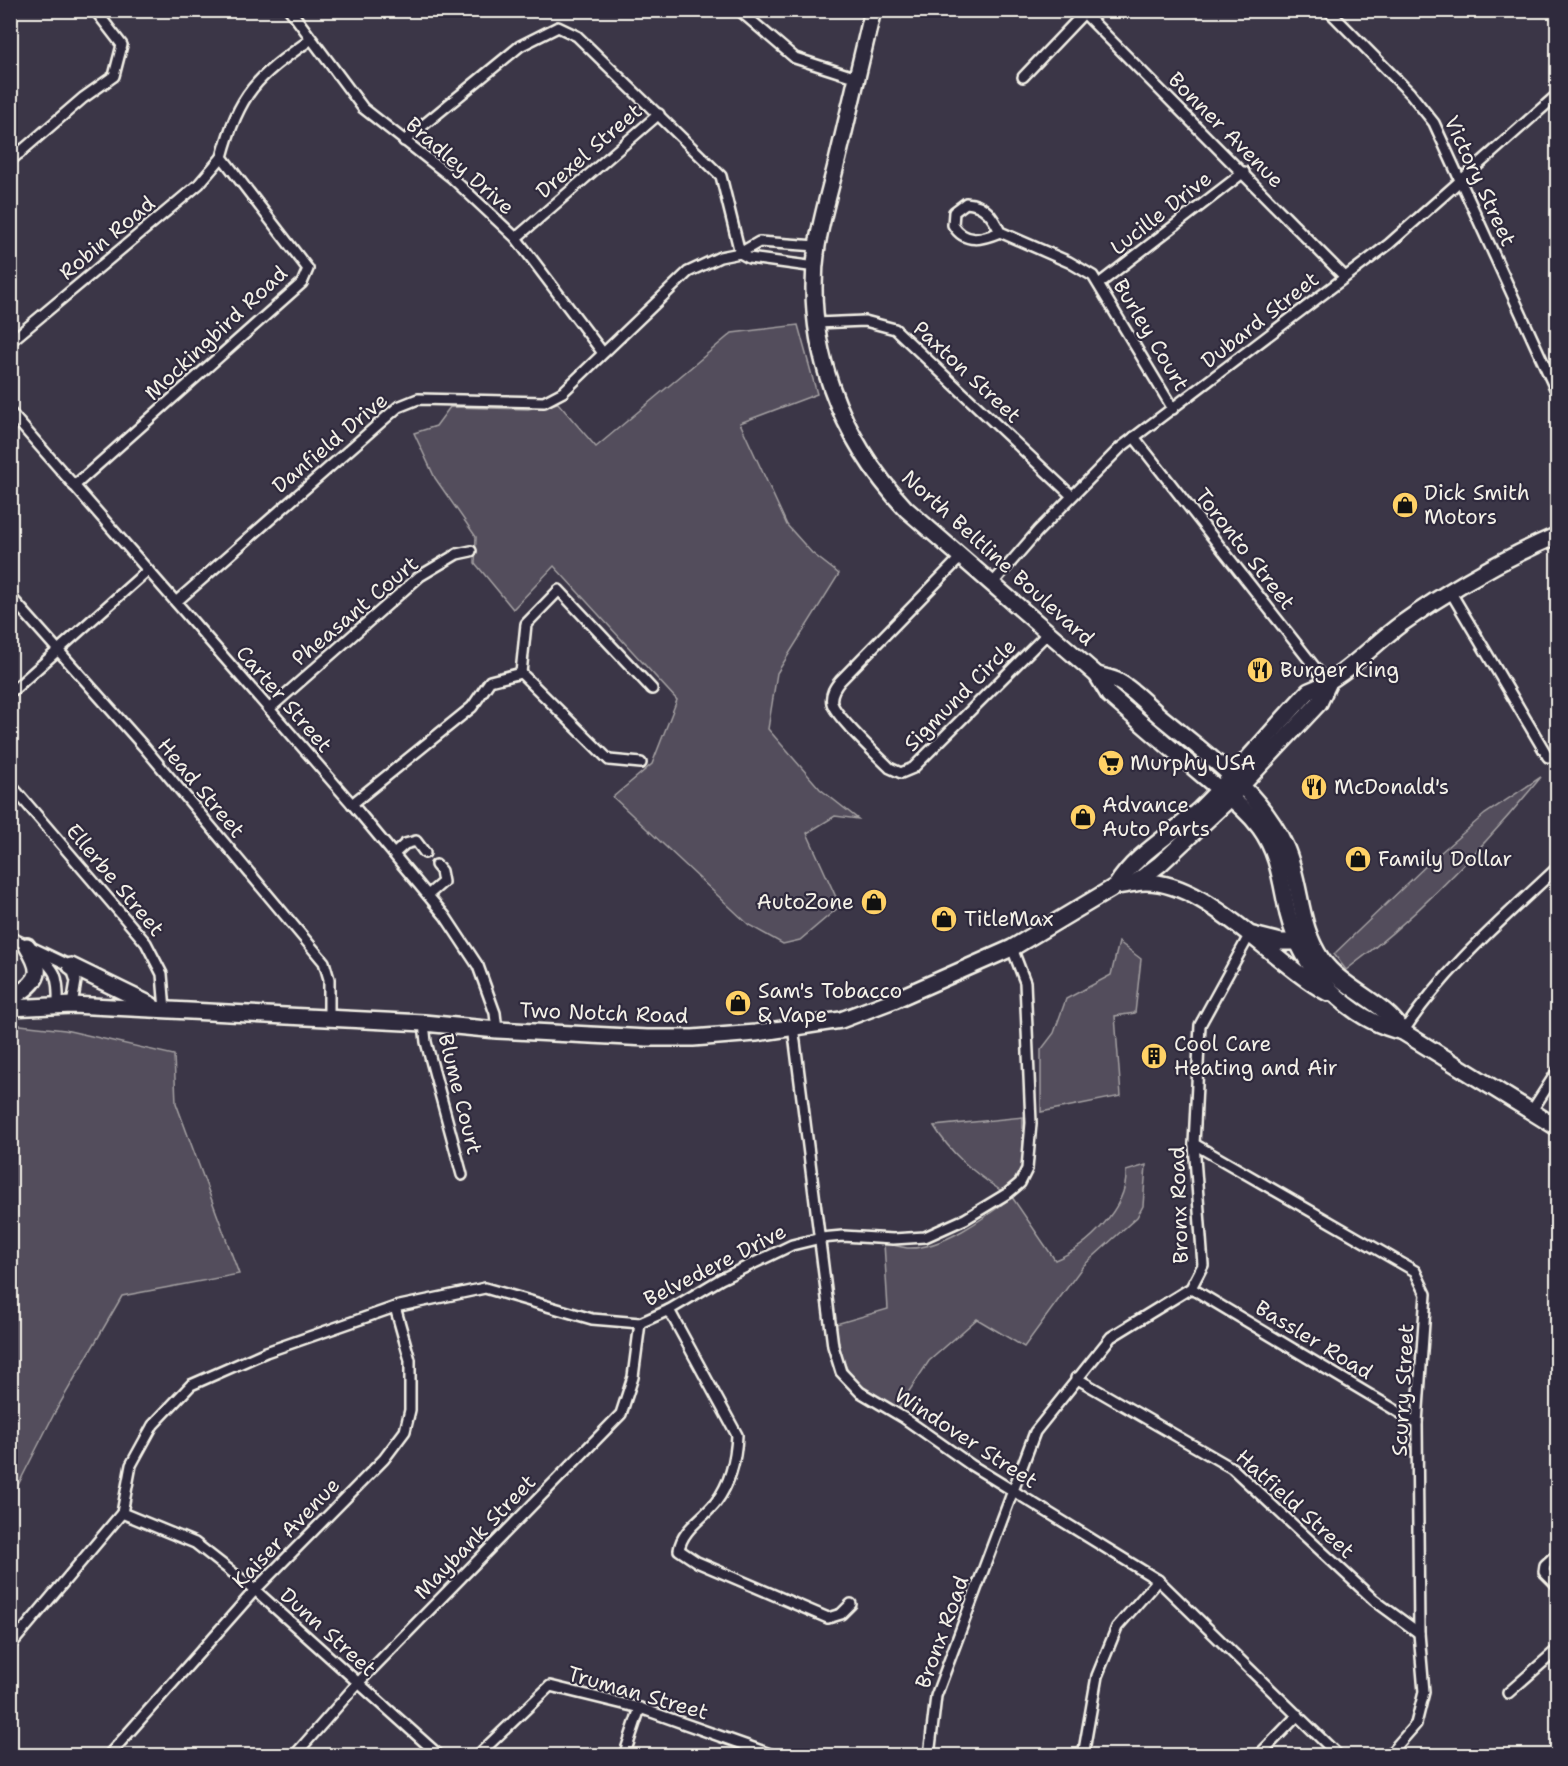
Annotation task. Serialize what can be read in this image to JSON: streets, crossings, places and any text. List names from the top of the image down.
{
  "streets": {
    "main road": ["North Beltline Boulevard", "Two Notch Road"],
    "street": [
      "Bonner Avenue",
      "Drexel Street",
      "Bradley Drive",
      "Victory Street",
      "Lucille Drive",
      "Robin Road",
      "Dubard Street",
      "Mockingbird Road",
      "Burley Court",
      "Paxton Street",
      "Danfield Drive",
      "Toronto Street",
      "Pheasant Court",
      "Sigmund Circle",
      "Carter Street",
      "Head Street",
      "Ellerbe Street",
      "Blume Court",
      "Bronx Road",
      "Belvedere Drive",
      "Bassler Road",
      "Scurry Street",
      "Windover Street",
      "Hatfield Street",
      "Kaiser Avenue",
      "Maybank Street",
      "Dunn Street",
      "Truman Street"
    ]
  },
  "crossings": [
    ["Bonner Avenue", "Lucille Drive"],
    ["Bonner Avenue", "Dubard Street"],
    ["Drexel Street", "Bradley Drive"],
    ["Bradley Drive", "Danfield Drive"],
    ["Victory Street", "Dubard Street"],
    ["Lucille Drive", "Burley Court"],
    ["Robin Road", "Mockingbird Road"],
    ["Dubard Street", "Burley Court"],
    ["Dubard Street", "Paxton Street"],
    ["Dubard Street", "Toronto Street"],
    ["Dubard Street", "North Beltline Boulevard"],
    ["Mockingbird Road", "Carter Street"],
    ["Paxton Street", "North Beltline Boulevard"],
    ["Danfield Drive", "North Beltline Boulevard"],
    ["Danfield Drive", "Carter Street"],
    ["Toronto Street", "Two Notch Road"],
    ["North Beltline Boulevard", "Sigmund Circle"],
    ["North Beltline Boulevard", "Two Notch Road"],
    ["Pheasant Court", "Carter Street"],
    ["Carter Street", "Two Notch Road"],
    ["Head Street", "Two Notch Road"],
    ["Ellerbe Street", "Two Notch Road"],
    ["Two Notch Road", "Blume Court"],
    ["Two Notch Road", "Belvedere Drive"],
    ["Two Notch Road", "Windover Street"],
    ["Bronx Road", "Bassler Road"],
    ["Bronx Road", "Scurry Street"],
    ["Bronx Road", "Windover Street"],
    ["Bronx Road", "Hatfield Street"],
    ["Belvedere Drive", "Windover Street"],
    ["Belvedere Drive", "Kaiser Avenue"],
    ["Belvedere Drive", "Maybank Street"],
    ["Belvedere Drive", "Dunn Street"],
    ["Bassler Road", "Scurry Street"],
    ["Scurry Street", "Hatfield Street"],
    ["Kaiser Avenue", "Dunn Street"],
    ["Maybank Street", "Dunn Street"]
  ],
  "places": {
    "shop": [
      "Dick Smith Motors",
      "Advance Auto Parts",
      "Family Dollar",
      "AutoZone",
      "TitleMax",
      "Sam's Tobacco & Vape"
    ],
    "restaurant": ["Burger King", "McDonald's"],
    "supermarket": ["Murphy USA"],
    "building": ["Cool Care Heating and Air"]
  }
}
